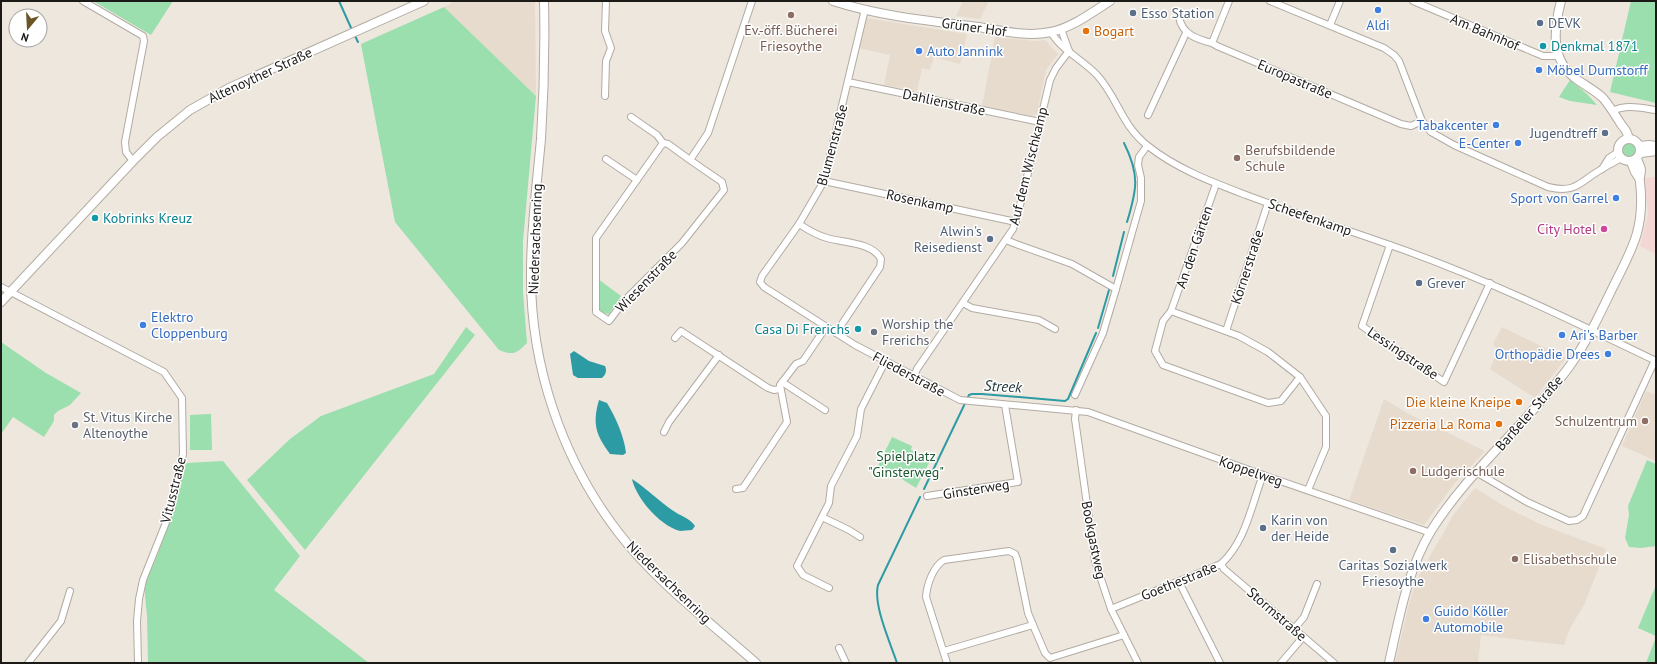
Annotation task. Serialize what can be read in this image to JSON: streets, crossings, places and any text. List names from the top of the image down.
{
  "streets": {
    "main road": [
      "Grüner Hof",
      "Altenoyther Straße",
      "Niedersachsenring",
      "Barßeler Straße"
    ],
    "street": [
      "Am Bahnhof",
      "Europastraße",
      "Dahlienstraße",
      "Blumenstraße",
      "Auf dem Wischkamp",
      "Rosenkamp",
      "Scheefenkamp",
      "An den Gärten",
      "Körnerstraße",
      "Wiesenstraße",
      "Lessingstraße",
      "Fliederstraße",
      "Koppelweg",
      "Ginsterweg",
      "Vitusstraße",
      "Bookgastweg",
      "Goethestraße",
      "Stormstraße"
    ]
  },
  "crossings": [
    ["Grüner Hof", "Blumenstraße"],
    ["Grüner Hof", "Scheefenkamp"],
    ["Altenoyther Straße", "Vitusstraße"],
    ["Dahlienstraße", "Blumenstraße"],
    ["Dahlienstraße", "Auf dem Wischkamp"],
    ["Blumenstraße", "Rosenkamp"],
    ["Blumenstraße", "Fliederstraße"],
    ["Auf dem Wischkamp", "Rosenkamp"],
    ["Auf dem Wischkamp", "Scheefenkamp"],
    ["Auf dem Wischkamp", "Fliederstraße"],
    ["Scheefenkamp", "An den Gärten"],
    ["Scheefenkamp", "Körnerstraße"],
    ["Scheefenkamp", "Lessingstraße"],
    ["Scheefenkamp", "Barßeler Straße"],
    ["Fliederstraße", "Koppelweg"],
    ["Fliederstraße", "Ginsterweg"],
    ["Fliederstraße", "Bookgastweg"],
    ["Barßeler Straße", "Koppelweg"],
    ["Koppelweg", "Bookgastweg"],
    ["Koppelweg", "Goethestraße"],
    ["Bookgastweg", "Goethestraße"],
    ["Goethestraße", "Stormstraße"]
  ],
  "water": ["Streek"],
  "parks": ["Spielplatz \"Ginsterweg\""],
  "places": [
    "Aldi",
    "Esso Station",
    "Ev.-öff. Bücherei Friesoythe",
    "DEVK",
    "Bogart",
    "Denkmal 1871",
    "Auto Jannink",
    "Möbel Dumstorff",
    "Tabakcenter",
    "Jugendtreff",
    "E-Center",
    "Berufsbildende Schule",
    "Sport von Garrel",
    "Kobrinks Kreuz",
    "City Hotel",
    "Alwin's Reisedienst",
    "Grever",
    "Elektro Cloppenburg",
    "Casa Di Frerichs",
    "Worship the Frerichs",
    "Ari's Barber",
    "Orthopädie Drees",
    "Die kleine Kneipe",
    "Schulzentrum",
    "Pizzeria La Roma",
    "St. Vitus Kirche Altenoythe",
    "Ludgerischule",
    "Karin von der Heide",
    "Caritas Sozialwerk Friesoythe",
    "Elisabethschule",
    "Guido Köller Automobile"
  ],
  "north": "bottom"
}
